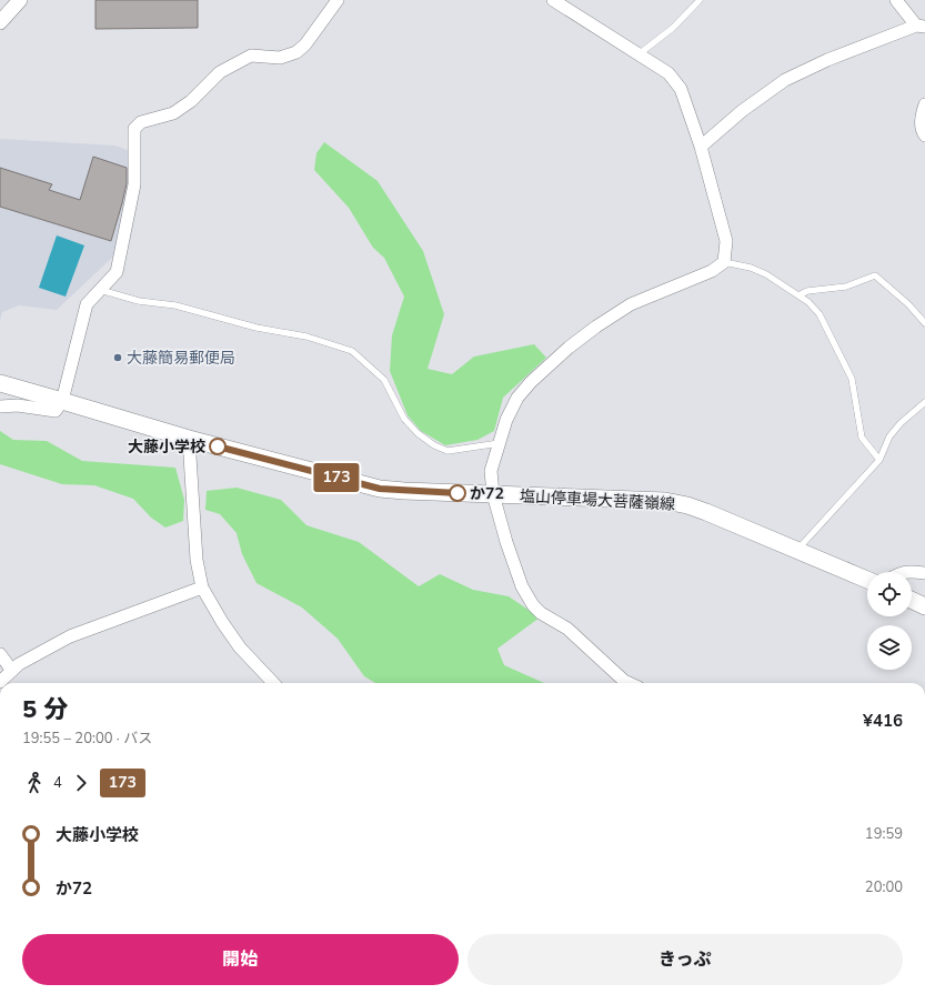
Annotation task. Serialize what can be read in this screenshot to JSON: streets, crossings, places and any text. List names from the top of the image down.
{
  "streets": {
    "main road": ["塩山停車場大菩薩嶺線"]
  },
  "places": ["大藤簡易郵便局", "大藤小学校", "か72"],
  "lines": ["bus line 173"],
  "page": {
    "on_map": "173",
    "heading": ["5 分", "19:55 – 20:00 · バス", "¥416"],
    "legs": ["4", "173"],
    "list": [
      {
        "name": "大藤小学校",
        "value": "19:59"
      },
      {
        "name": "か72",
        "value": "20:00"
      }
    ],
    "buttons": ["開始", "きっぷ"]
  }
}
